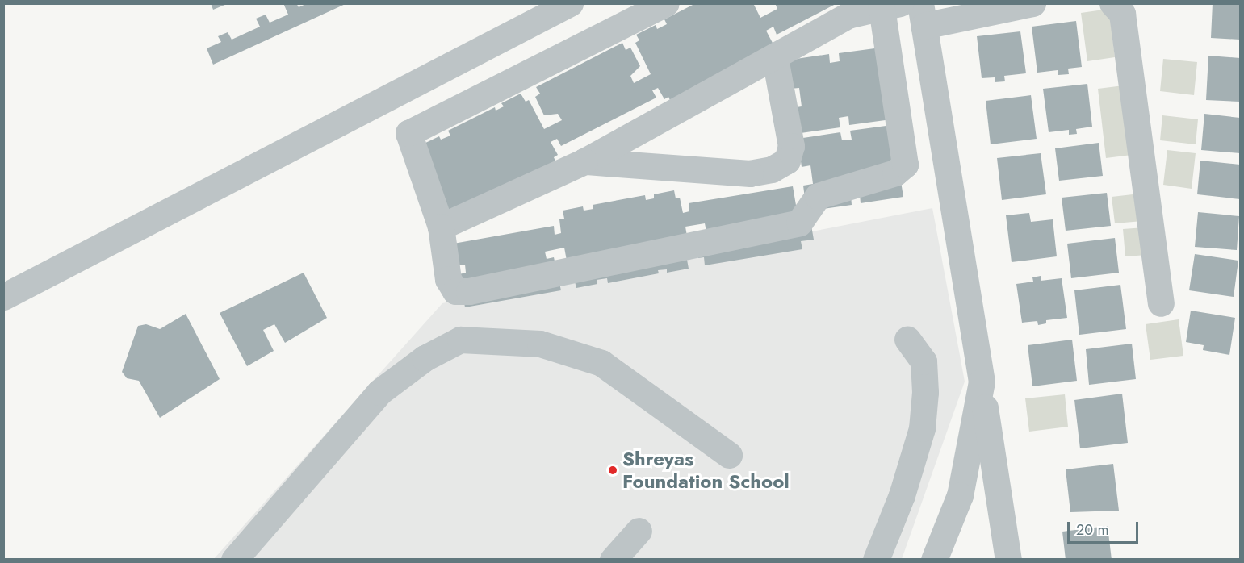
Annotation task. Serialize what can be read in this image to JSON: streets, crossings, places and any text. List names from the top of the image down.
{
  "places": ["Shreyas Foundation School"],
  "scale_bar": "20 m"
}
